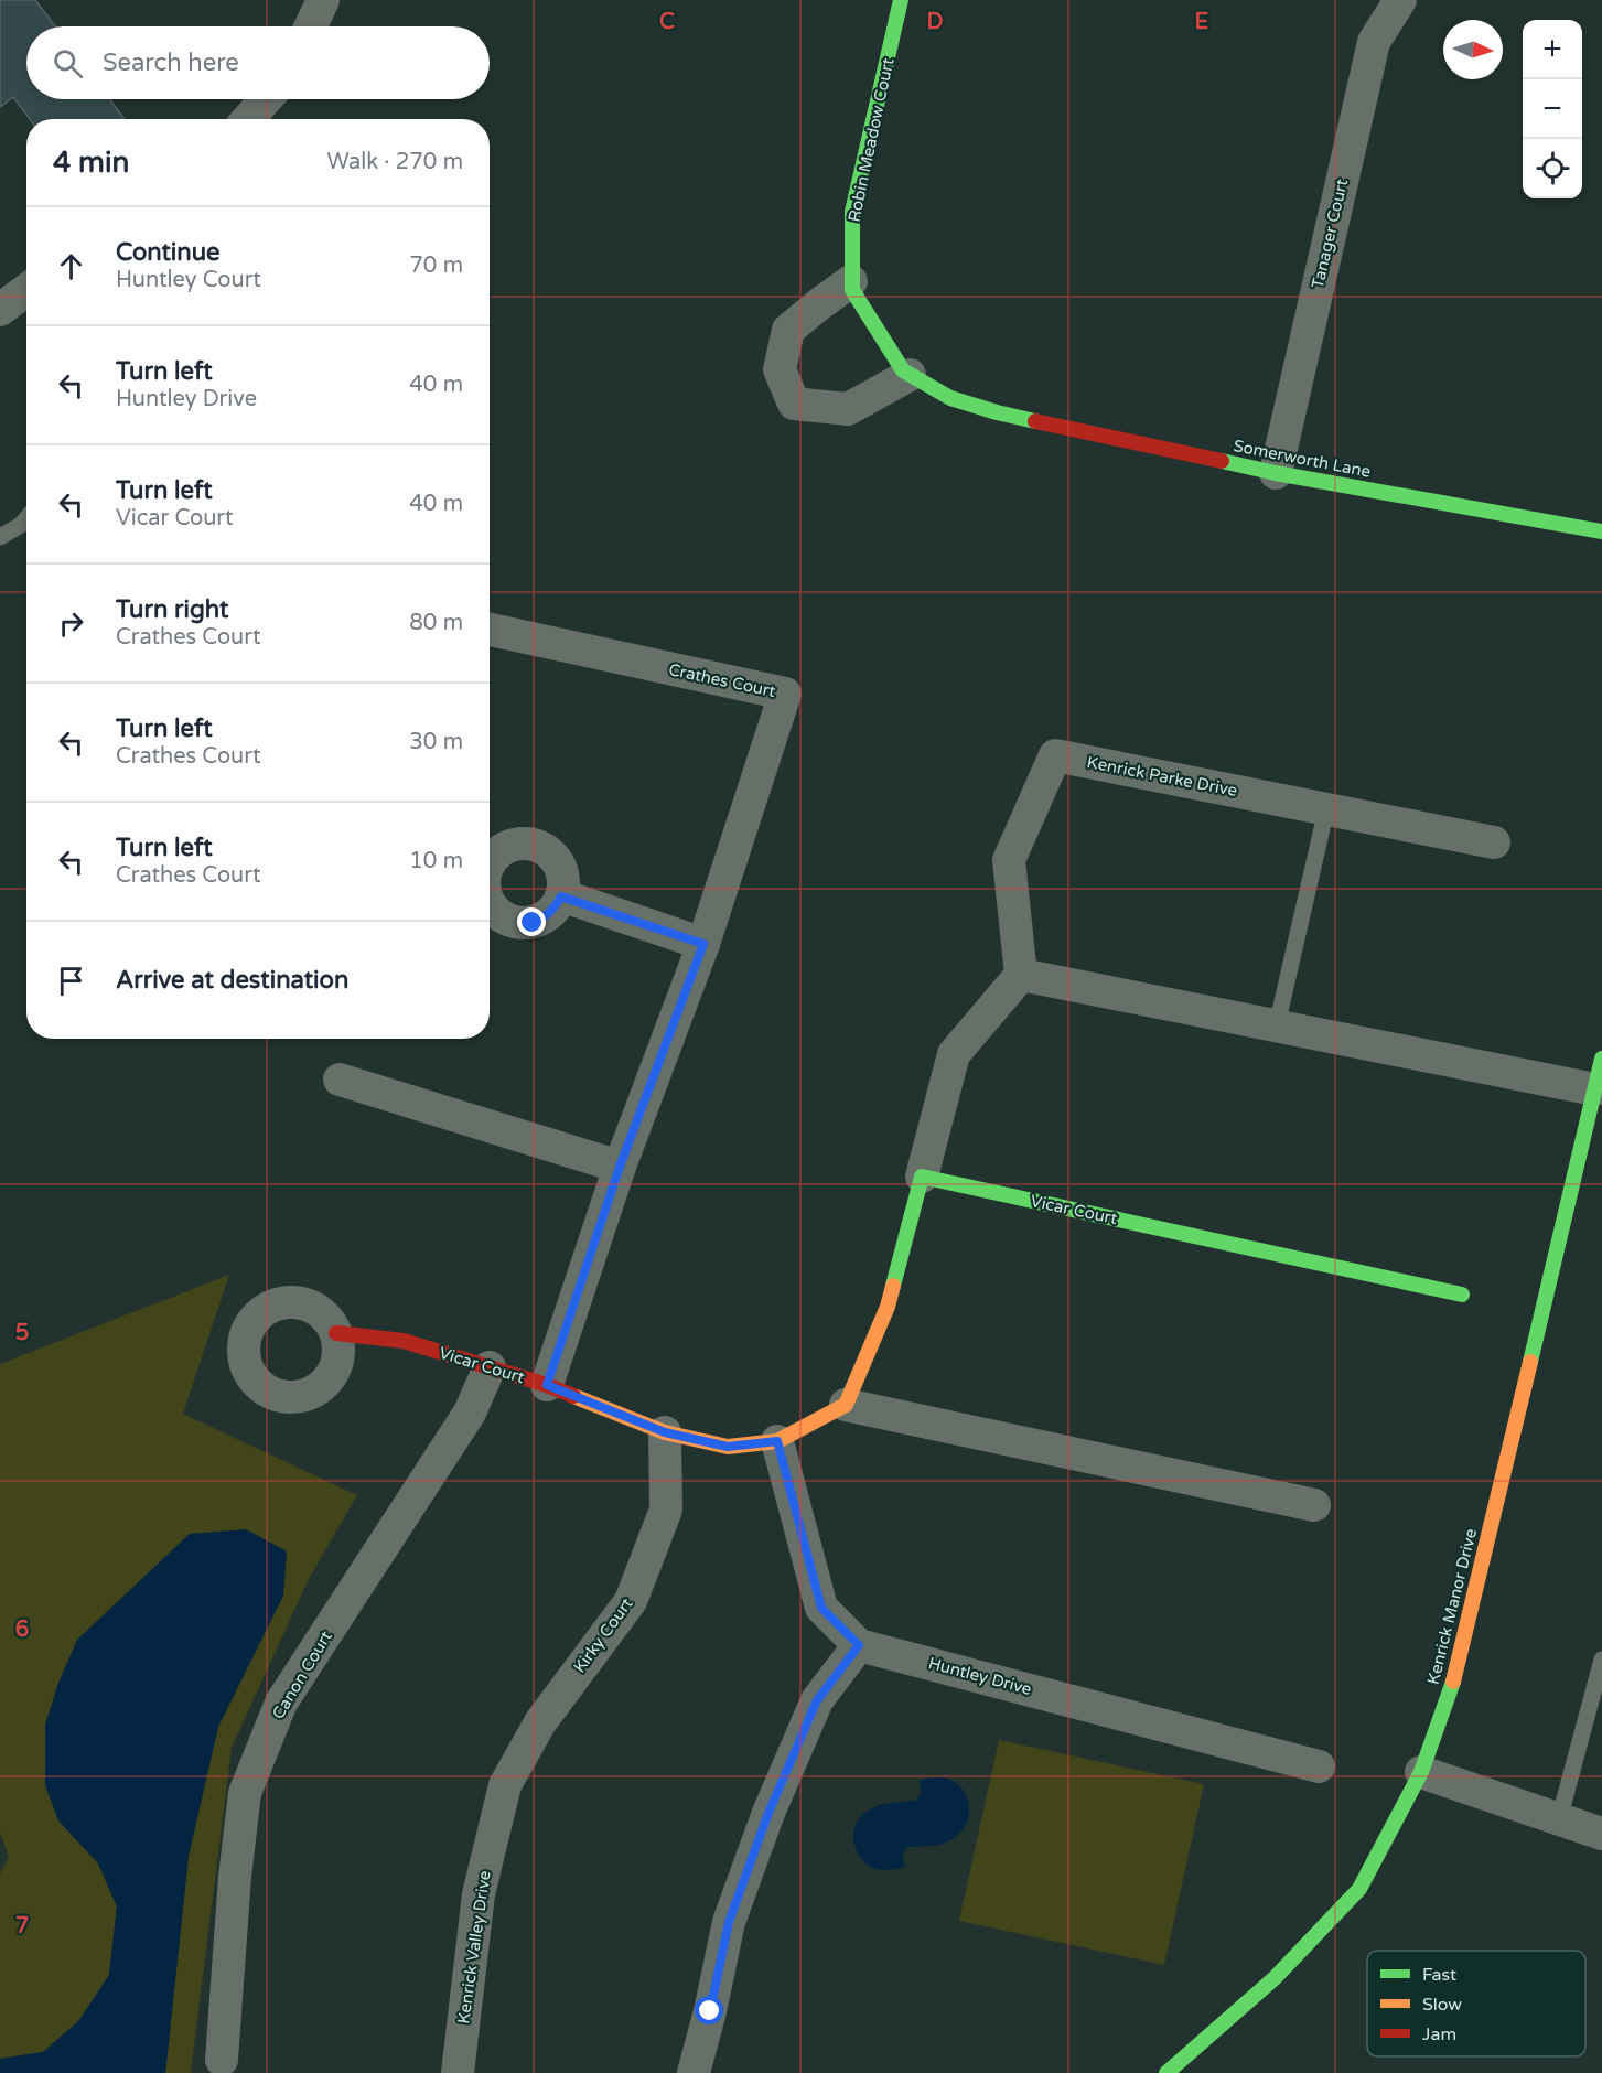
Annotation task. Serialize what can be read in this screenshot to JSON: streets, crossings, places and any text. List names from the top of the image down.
{
  "streets": {
    "street": [
      "Robin Meadow Court",
      "Tanager Court",
      "Somerworth Lane",
      "Crathes Court",
      "Kenrick Parke Drive",
      "Vicar Court",
      "Kenrick Manor Drive",
      "Kirky Court",
      "Canon Court",
      "Huntley Drive",
      "Kenrick Valley Drive"
    ]
  },
  "crossings": [
    ["Robin Meadow Court", "Somerworth Lane"],
    ["Tanager Court", "Somerworth Lane"],
    ["Crathes Court", "Vicar Court"],
    ["Vicar Court", "Kirky Court"],
    ["Vicar Court", "Canon Court"],
    ["Kirky Court", "Kenrick Valley Drive"]
  ],
  "legend": ["Fast", "Slow", "Jam"],
  "north": "right",
  "page": {
    "map_buttons": ["+", "−"],
    "search": "Search here",
    "heading": ["4 min", "Walk · 270 m"],
    "list": [
      ["Continue", "Huntley Court", "70 m"],
      ["Turn left", "Huntley Drive", "40 m"],
      ["Turn left", "Vicar Court", "40 m"],
      ["Turn right", "Crathes Court", "80 m"],
      ["Turn left", "Crathes Court", "30 m"],
      ["Turn left", "Crathes Court", "10 m"],
      "Arrive at destination"
    ]
  },
  "grid": {
    "columns": ["C", "D", "E"],
    "rows": ["5", "6", "7"]
  }
}
